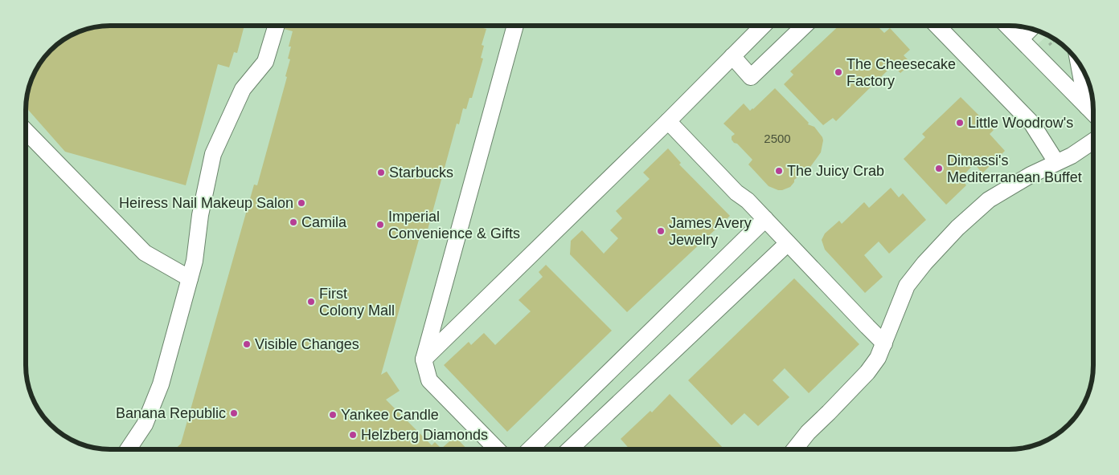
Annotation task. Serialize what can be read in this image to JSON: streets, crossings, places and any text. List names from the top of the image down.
{
  "places": [
    "The Cheesecake Factory",
    "Little Woodrow's",
    "Dimassi's Mediterranean Buffet",
    "The Juicy Crab",
    "Starbucks",
    "Heiress Nail Makeup Salon",
    "Camila",
    "Imperial Convenience & Gifts",
    "James Avery Jewelry",
    "First Colony Mall",
    "Visible Changes",
    "Banana Republic",
    "Yankee Candle",
    "Helzberg Diamonds"
  ],
  "house_numbers": ["2500"]
}
